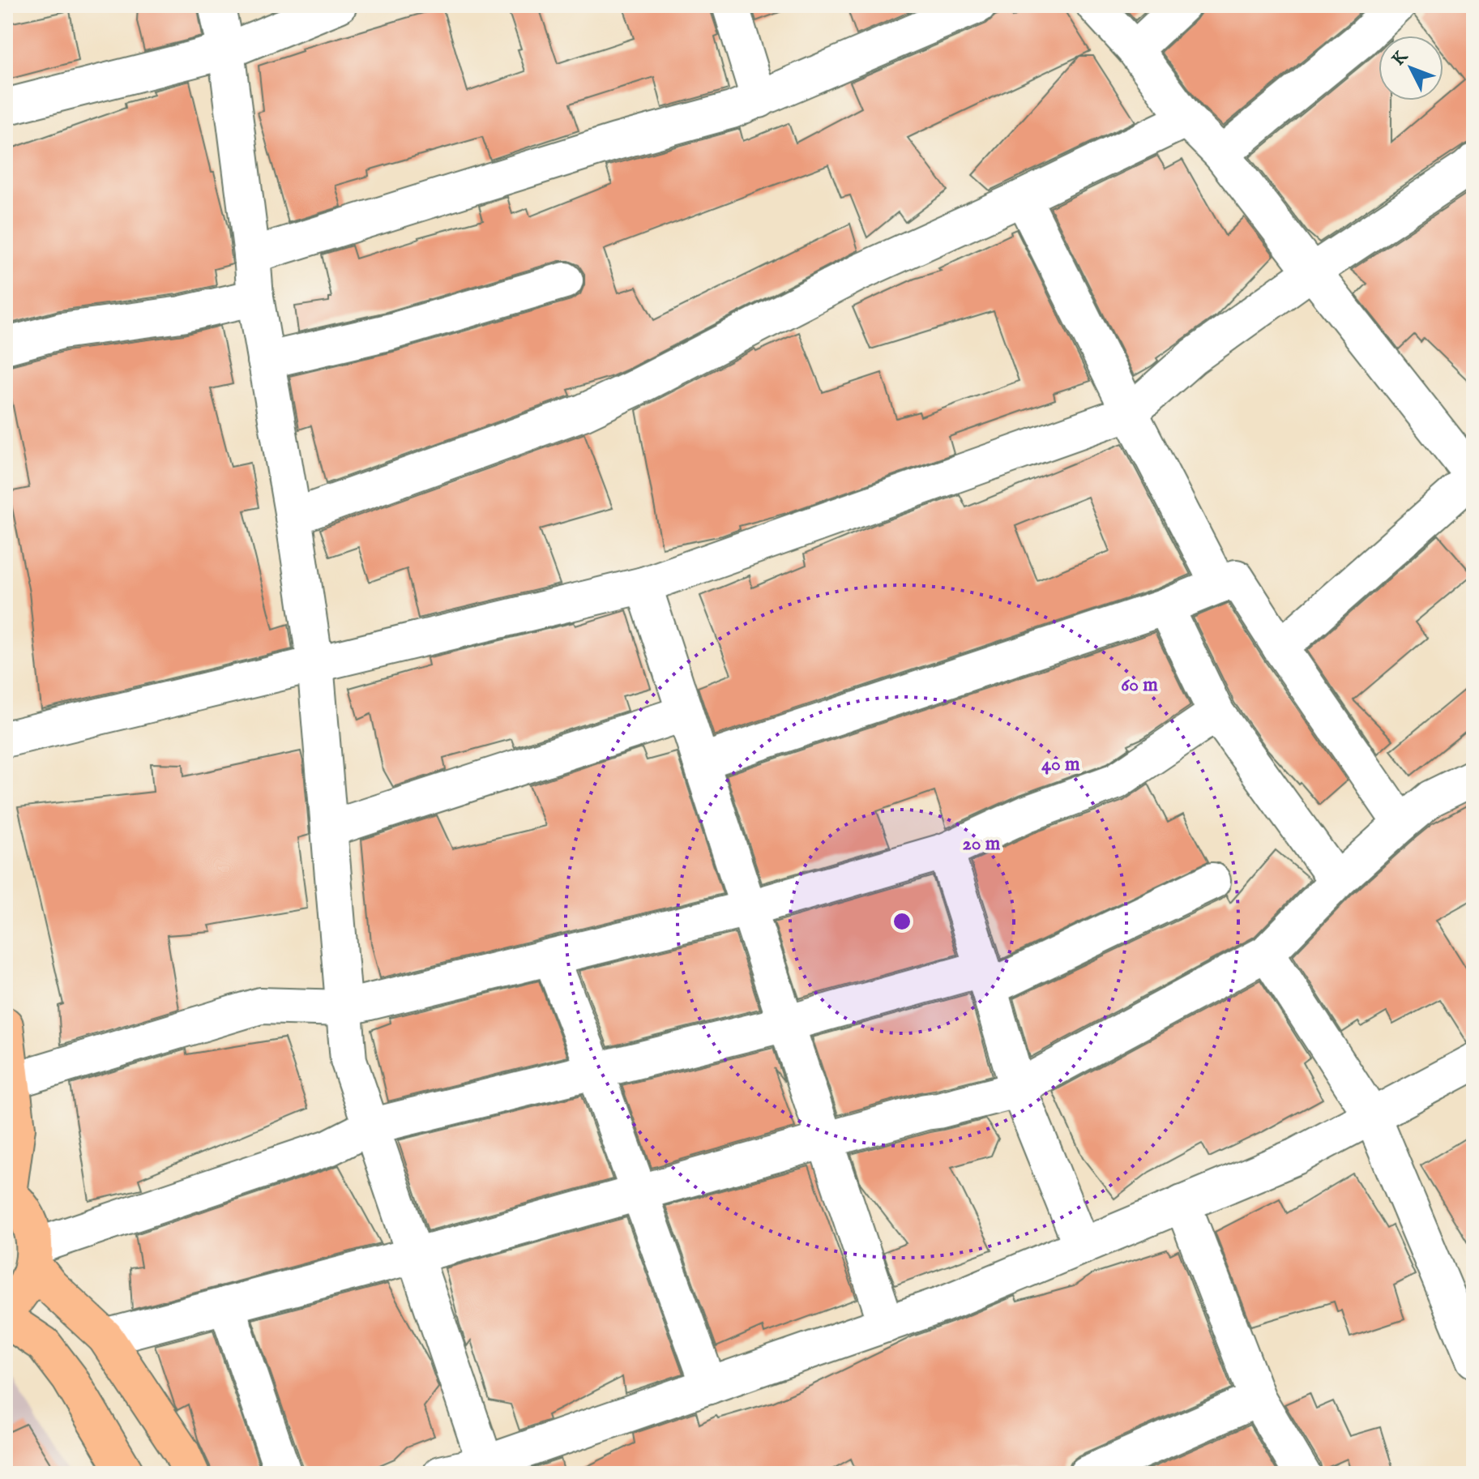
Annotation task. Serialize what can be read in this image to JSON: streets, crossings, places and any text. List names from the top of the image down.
{
  "north": "top left",
  "rings": ["60 m", "40 m", "20 m"]
}
